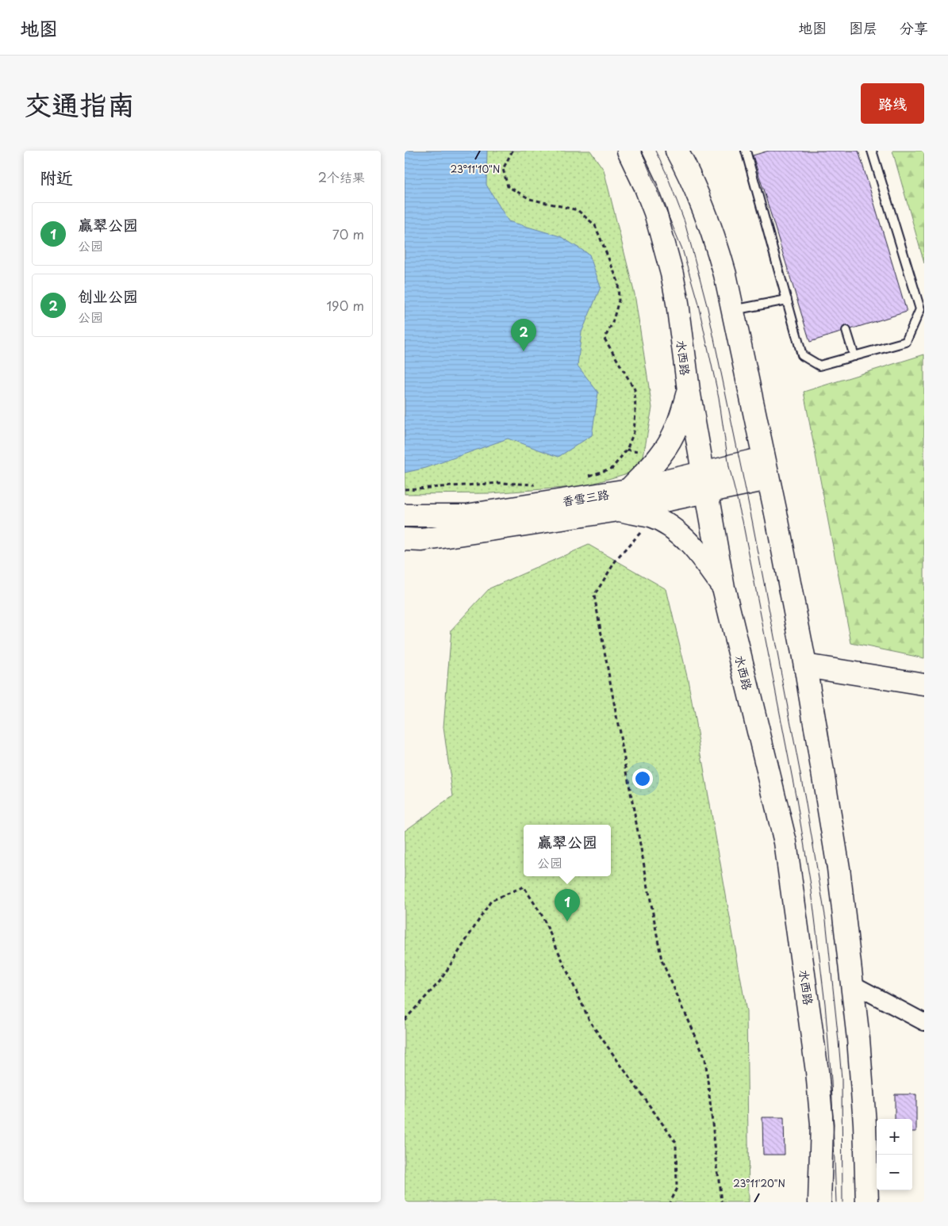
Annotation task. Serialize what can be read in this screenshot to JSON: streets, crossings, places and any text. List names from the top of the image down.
{
  "streets": {
    "main road": ["水西路", "香雪三路"]
  },
  "crossings": [
    ["水西路", "香雪三路"]
  ],
  "page": {
    "header": "地图",
    "nav": ["地图", "图层", "分享"],
    "title": "交通指南",
    "buttons": "路线",
    "heading": ["附近", "2个结果"],
    "list": [
      {
        "mark": "1",
        "name": "赢翠公园",
        "note": "公园",
        "value": "70 m"
      },
      {
        "mark": "2",
        "name": "创业公园",
        "note": "公园",
        "value": "190 m"
      }
    ],
    "pins": ["2", "1"],
    "popup": ["赢翠公园", "公园"],
    "map_buttons": ["+", "−"]
  },
  "coordinates": ["23°11'10\"N", "23°11'20\"N"]
}
